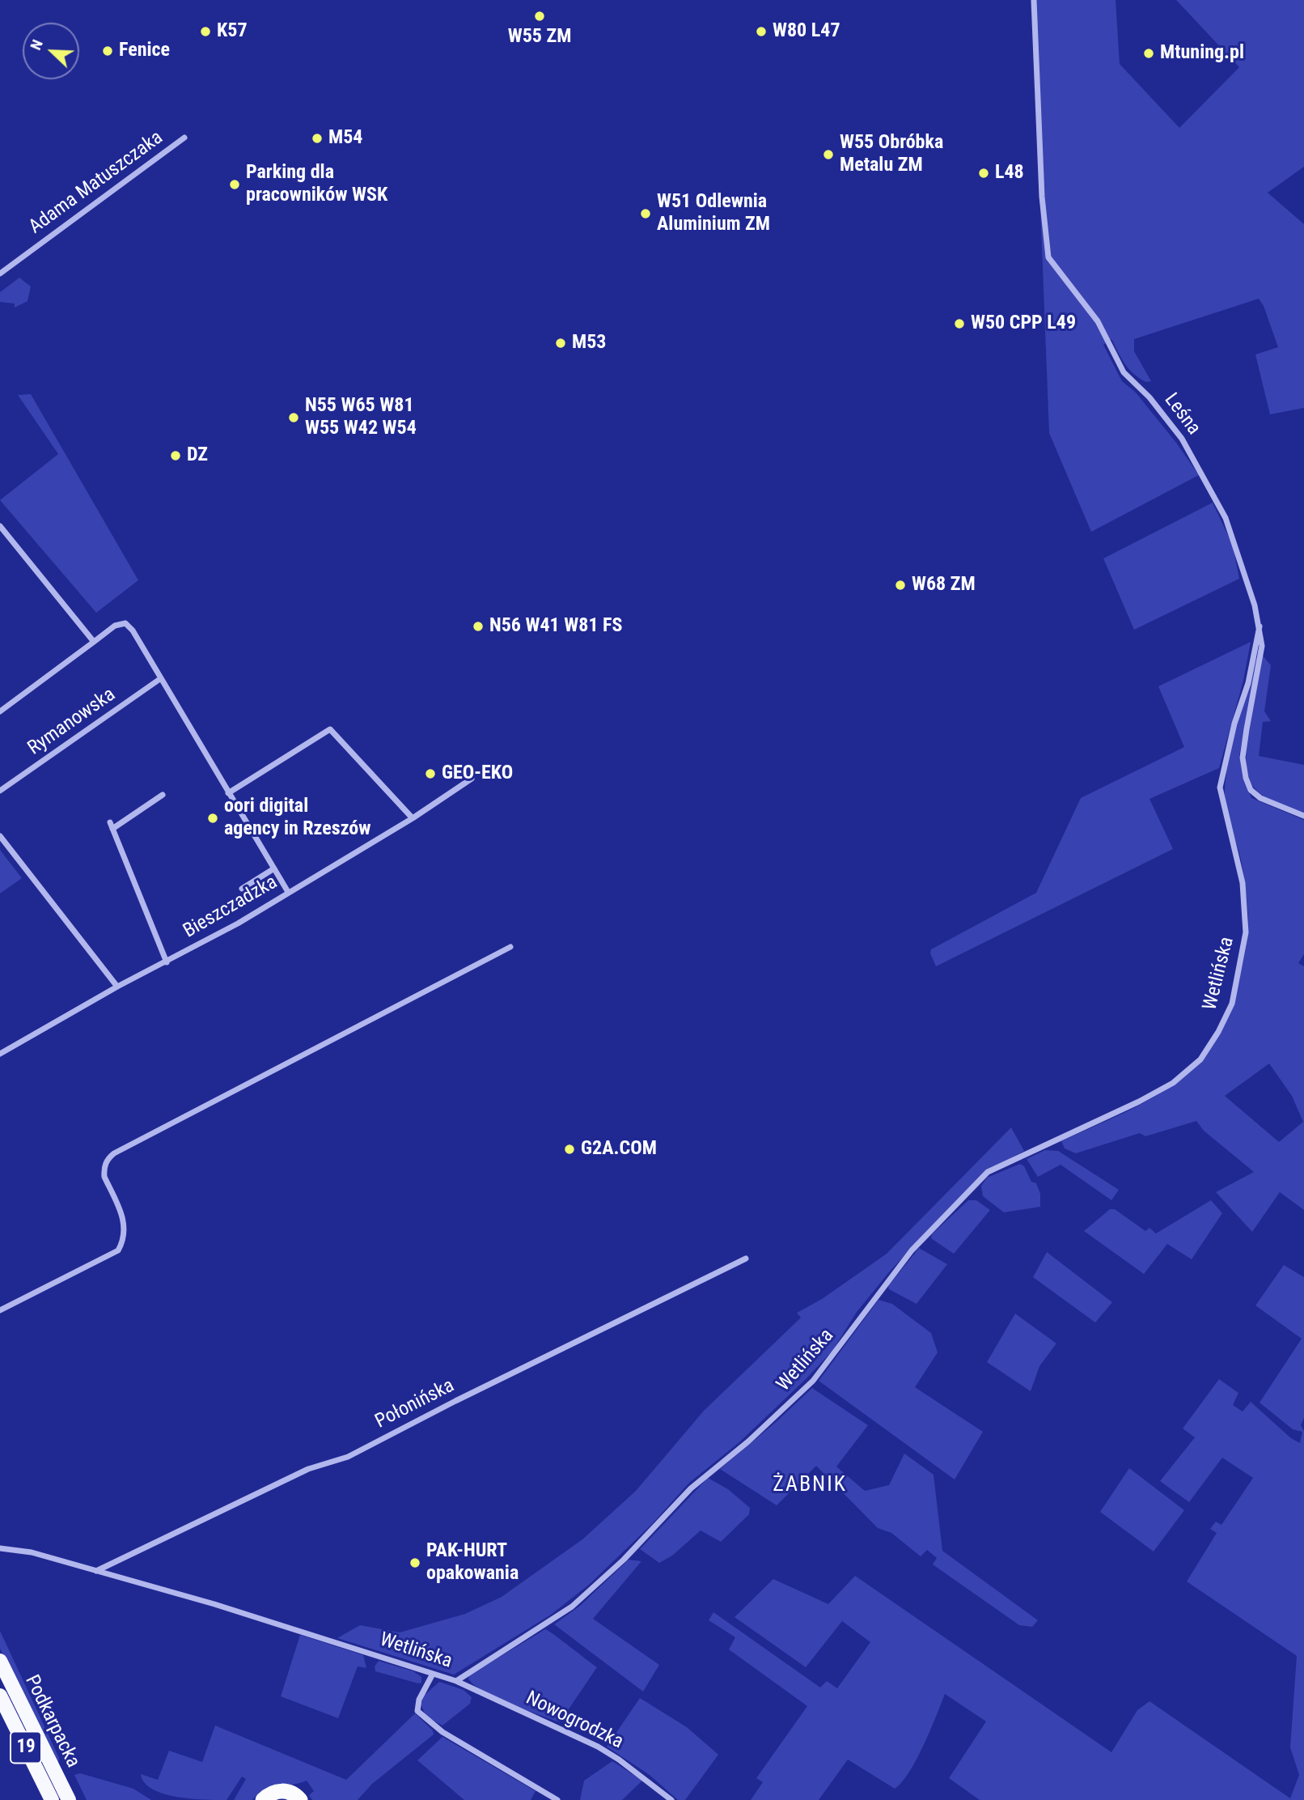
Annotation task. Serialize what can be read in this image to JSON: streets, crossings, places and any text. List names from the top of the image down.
{
  "streets": {
    "main road": ["Podkarpacka", "19"],
    "street": [
      "Adama Matuszczaka",
      "Leśna",
      "Rymanowska",
      "Bieszczadzka",
      "Wetlińska",
      "Połonińska",
      "Nowogrodzka"
    ]
  },
  "crossings": [
    ["Leśna", "Wetlińska"],
    ["Wetlińska", "Połonińska"],
    ["Wetlińska", "Nowogrodzka"]
  ],
  "districts": ["ŻABNIK"],
  "places": [
    "W55 ZM",
    "K57",
    "W80 L47",
    "Fenice",
    "Mtuning.pl",
    "M54",
    "W55 Obróbka Metalu ZM",
    "L48",
    "Parking dla pracowników WSK",
    "W51 Odlewnia Aluminium ZM",
    "W50 CPP L49",
    "M53",
    "N55 W65 W81 W55 W42 W54",
    "DZ",
    "W68 ZM",
    "N56 W41 W81 FS",
    "GEO-EKO",
    "oori digital agency in Rzeszów",
    "G2A.COM",
    "PAK-HURT opakowania"
  ],
  "north": "top left"
}
